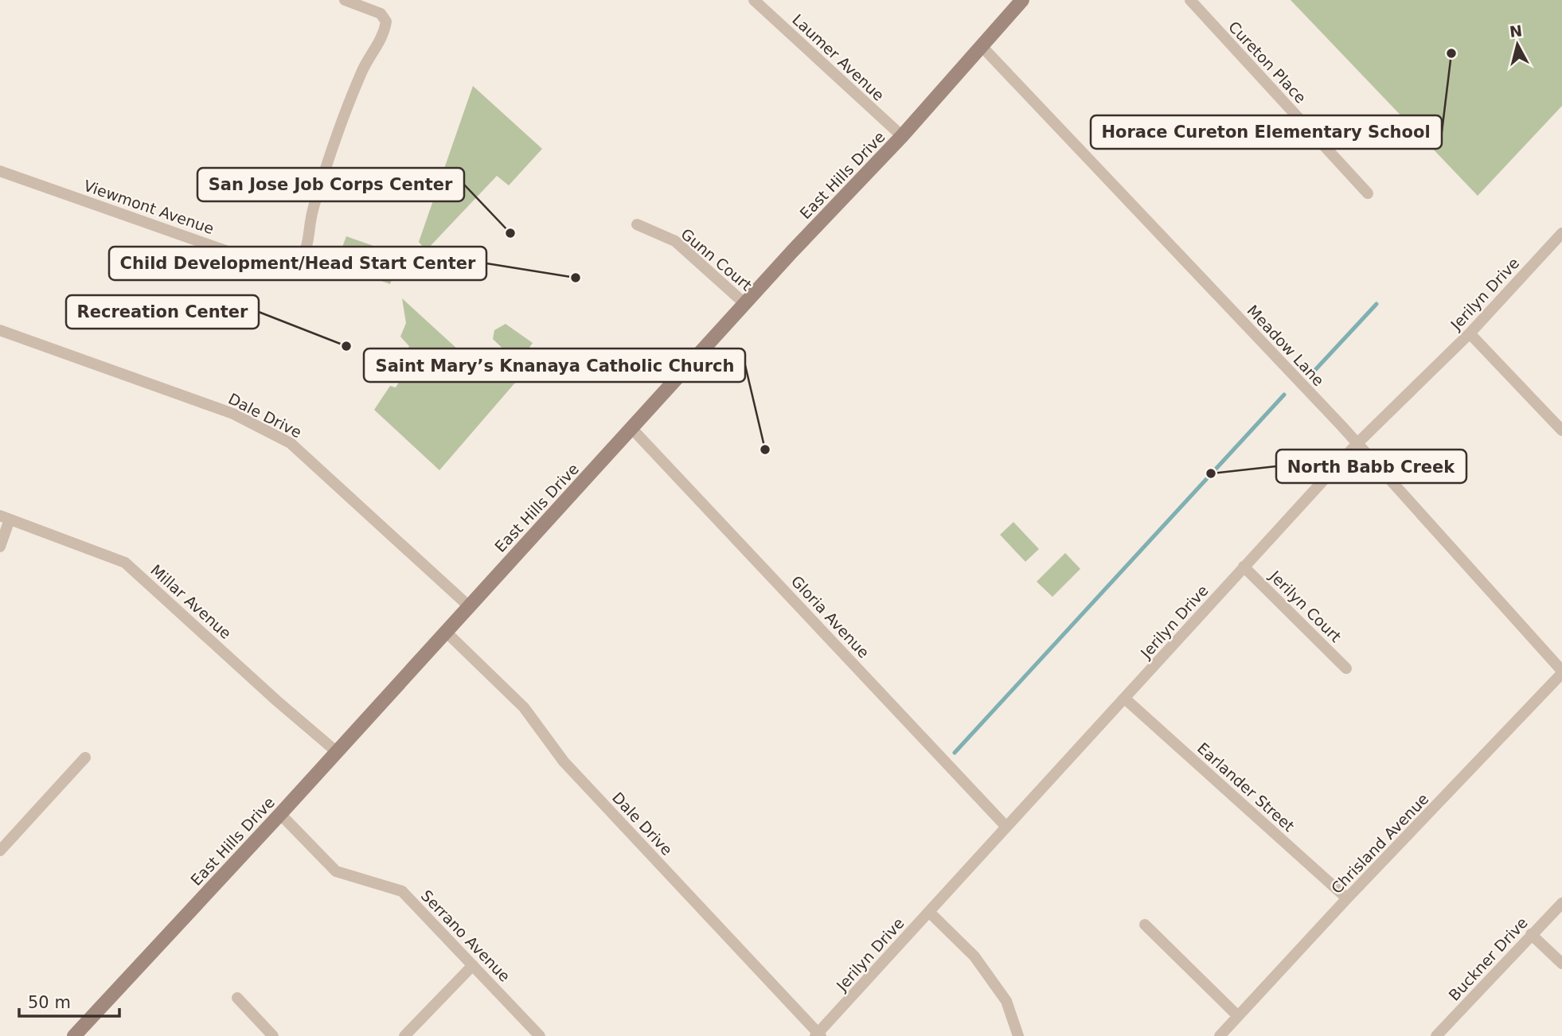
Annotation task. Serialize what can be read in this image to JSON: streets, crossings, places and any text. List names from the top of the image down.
{
  "streets": {
    "street": [
      "Laumer Avenue",
      "Cureton Place",
      "East Hills Drive",
      "Viewmont Avenue",
      "Gunn Court",
      "Jerilyn Drive",
      "Meadow Lane",
      "Dale Drive",
      "Millar Avenue",
      "Jerilyn Court",
      "Gloria Avenue",
      "Earlander Street",
      "Chrisland Avenue",
      "Serrano Avenue",
      "Buckner Drive"
    ]
  },
  "crossings": [
    ["Laumer Avenue", "East Hills Drive"],
    ["East Hills Drive", "Gunn Court"],
    ["East Hills Drive", "Meadow Lane"],
    ["East Hills Drive", "Dale Drive"],
    ["East Hills Drive", "Millar Avenue"],
    ["East Hills Drive", "Gloria Avenue"],
    ["East Hills Drive", "Serrano Avenue"],
    ["Jerilyn Drive", "Meadow Lane"],
    ["Jerilyn Drive", "Dale Drive"],
    ["Jerilyn Drive", "Jerilyn Court"],
    ["Jerilyn Drive", "Gloria Avenue"],
    ["Jerilyn Drive", "Earlander Street"],
    ["Meadow Lane", "Chrisland Avenue"],
    ["Earlander Street", "Chrisland Avenue"]
  ],
  "places": [
    "Horace Cureton Elementary School",
    "San Jose Job Corps Center",
    "Child Development/Head Start Center",
    "Recreation Center",
    "Saint Mary’s Knanaya Catholic Church",
    "North Babb Creek"
  ],
  "scale_bar": "50 m",
  "north": "top"
}
